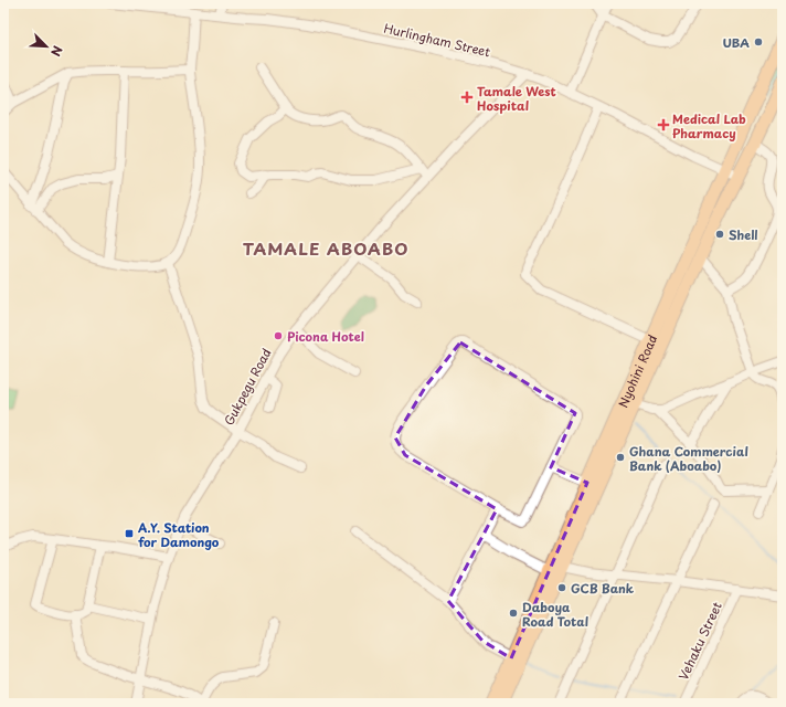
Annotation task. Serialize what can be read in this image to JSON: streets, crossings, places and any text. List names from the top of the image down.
{
  "streets": {
    "main road": ["Nyohini Road"],
    "street": ["Hurlingham Street", "Gukpegu Road", "Vehaku Street"]
  },
  "crossings": [
    ["Hurlingham Street", "Nyohini Road"],
    ["Hurlingham Street", "Gukpegu Road"]
  ],
  "districts": ["TAMALE ABOABO"],
  "places": {
    "other": [
      "UBA",
      "Shell",
      "Picona Hotel",
      "Ghana Commercial Bank (Aboabo)",
      "GCB Bank",
      "Daboya Road Total"
    ],
    "health": ["Tamale West Hospital", "Medical Lab Pharmacy"],
    "transit": ["A.Y. Station for Damongo"]
  },
  "north": "bottom right"
}
